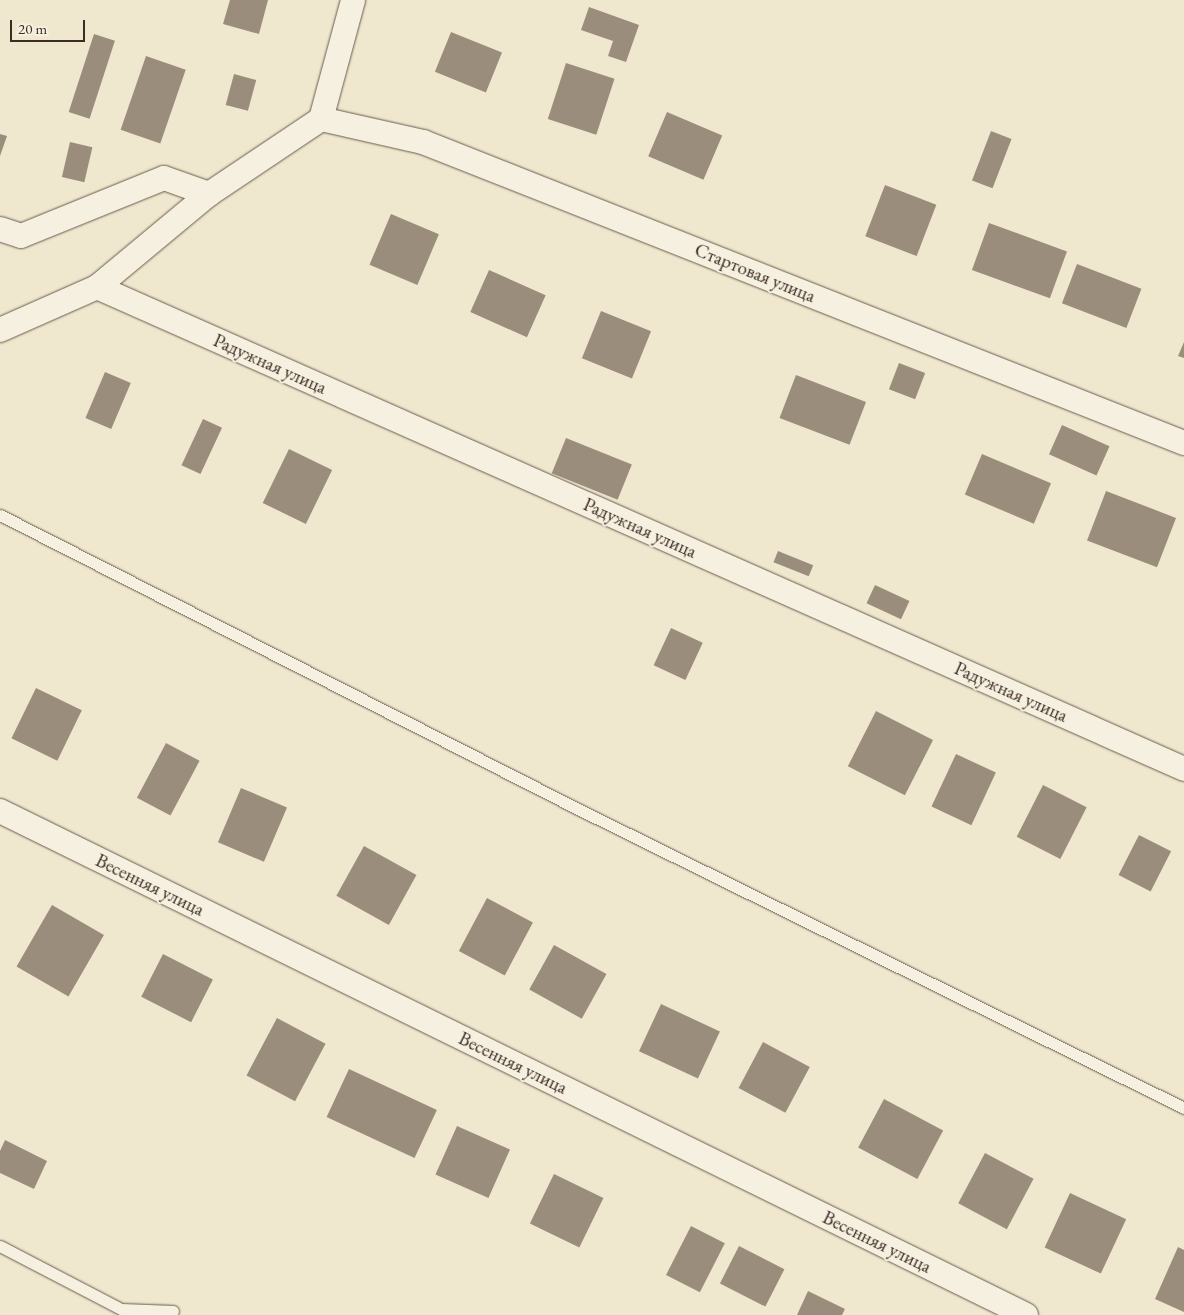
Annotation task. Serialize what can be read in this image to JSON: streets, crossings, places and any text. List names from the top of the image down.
{
  "streets": {
    "street": ["Стартовая улица", "Радужная улица", "Весенняя улица"]
  },
  "scale_bar": "20 m"
}
